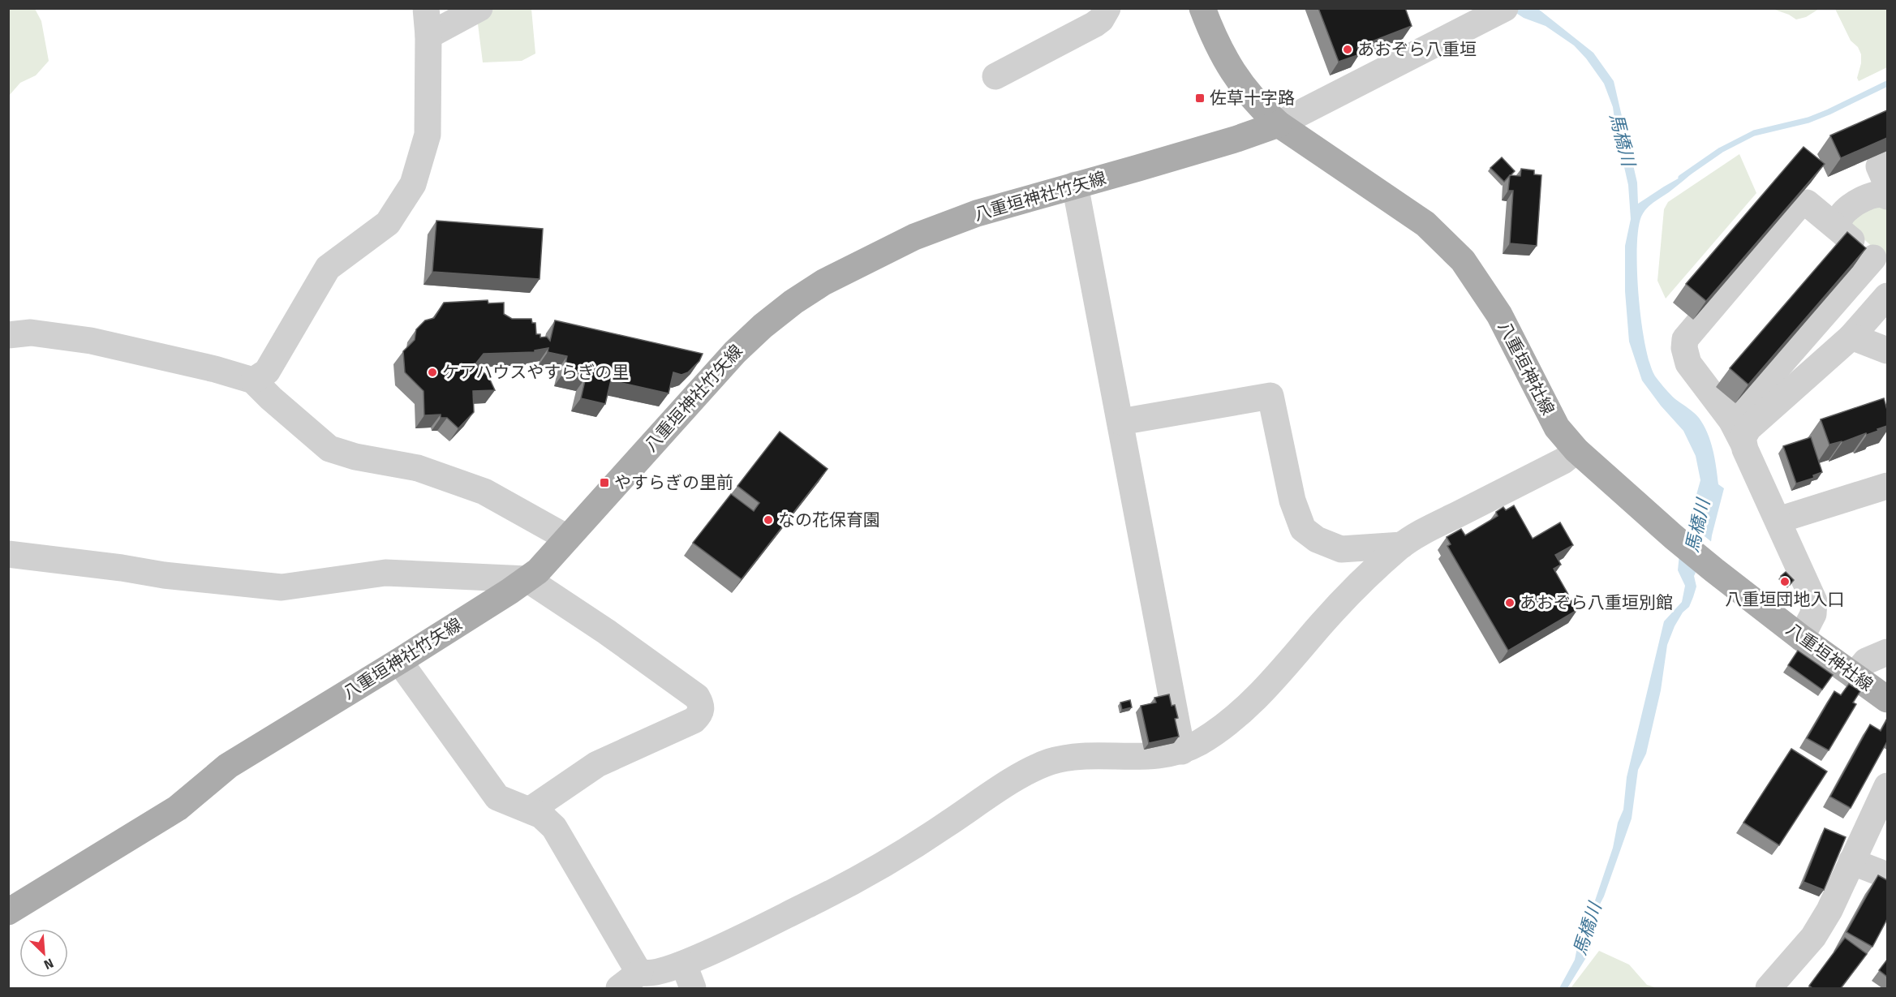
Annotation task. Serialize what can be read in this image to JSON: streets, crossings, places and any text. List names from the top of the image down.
{
  "streets": {
    "main road": ["八重垣神社竹矢線", "八重垣神社線"]
  },
  "crossings": [
    ["八重垣神社竹矢線", "八重垣神社線"]
  ],
  "water": ["馬橋川"],
  "places": {
    "other": [
      "あおぞら八重垣",
      "ケアハウスやすらぎの里",
      "なの花保育園",
      "八重垣団地入口",
      "あおぞら八重垣別館"
    ],
    "transit": ["佐草十字路", "やすらぎの里前"]
  },
  "north": "bottom right"
}
